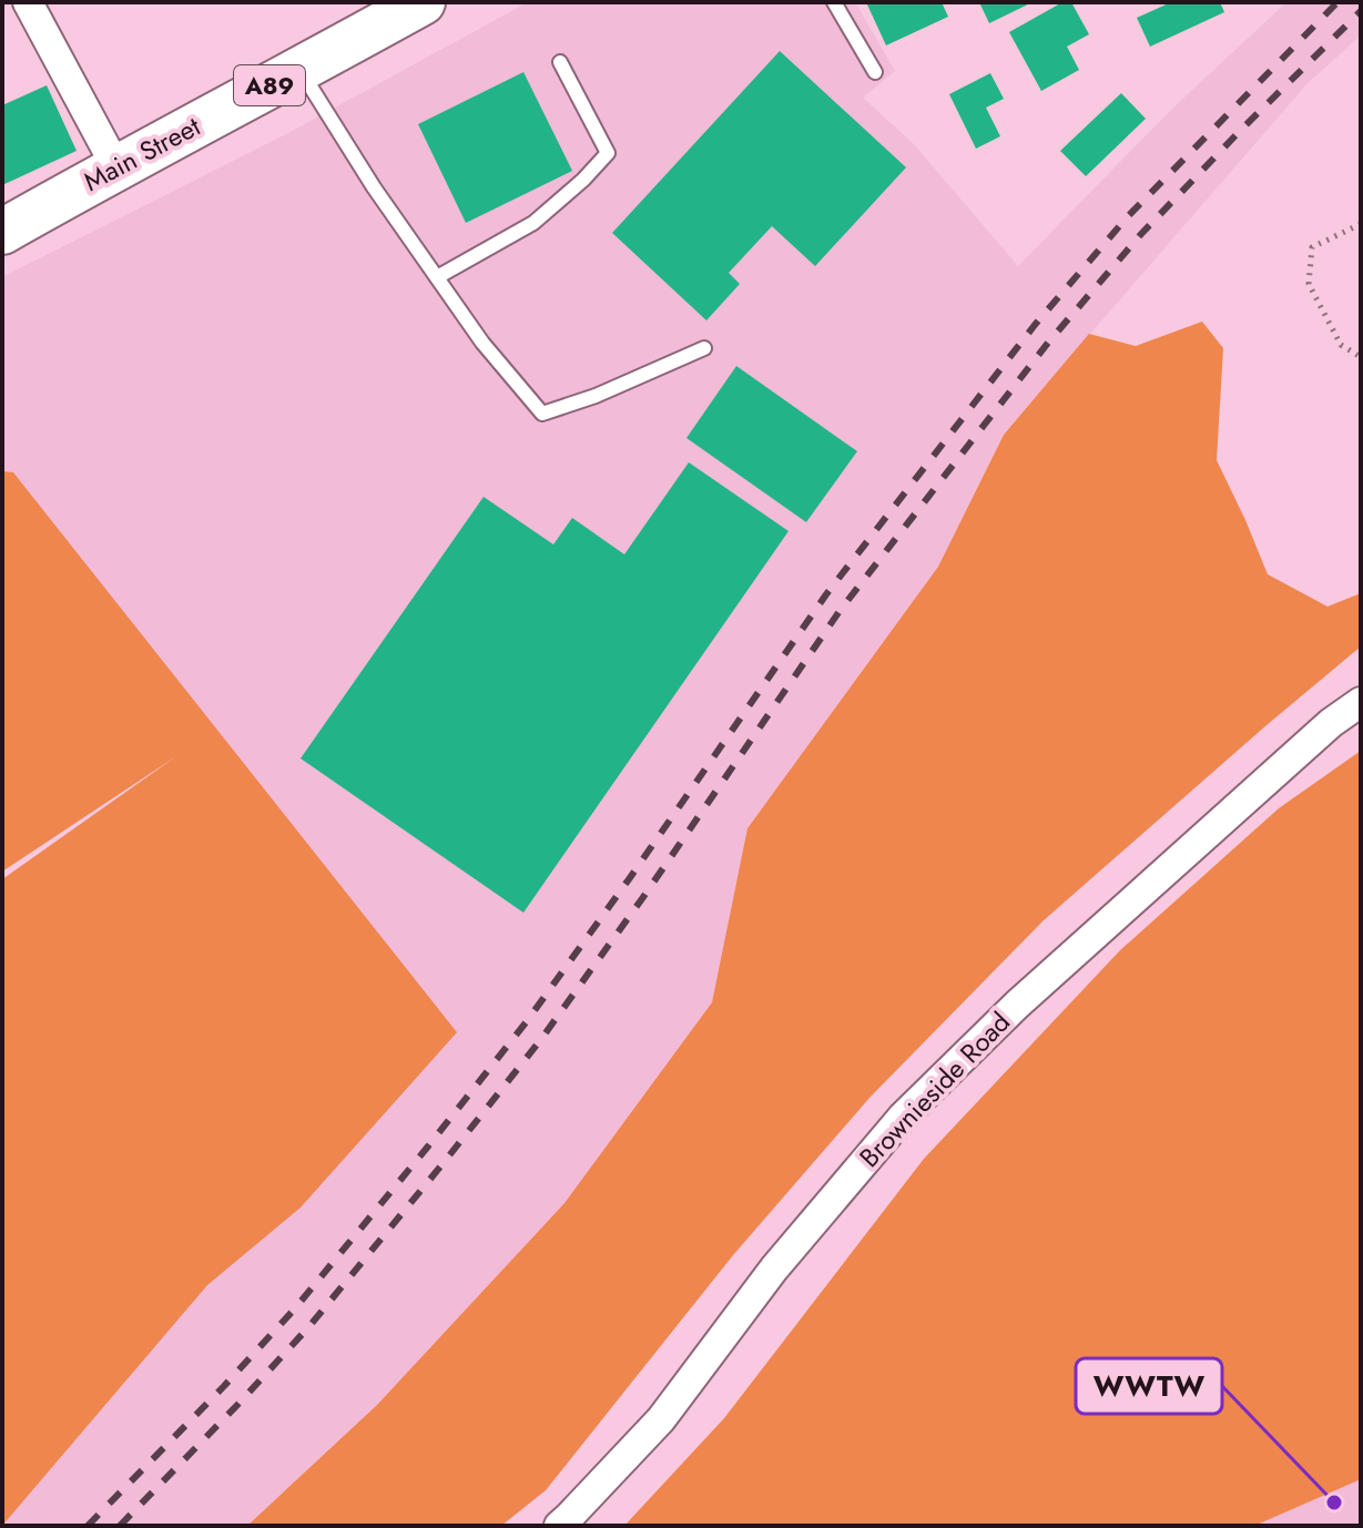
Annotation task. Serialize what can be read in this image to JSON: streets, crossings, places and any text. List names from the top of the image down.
{
  "streets": {
    "main road": ["A89", "Main Street"],
    "street": ["Brownieside Road"]
  },
  "places": ["WWTW"]
}
